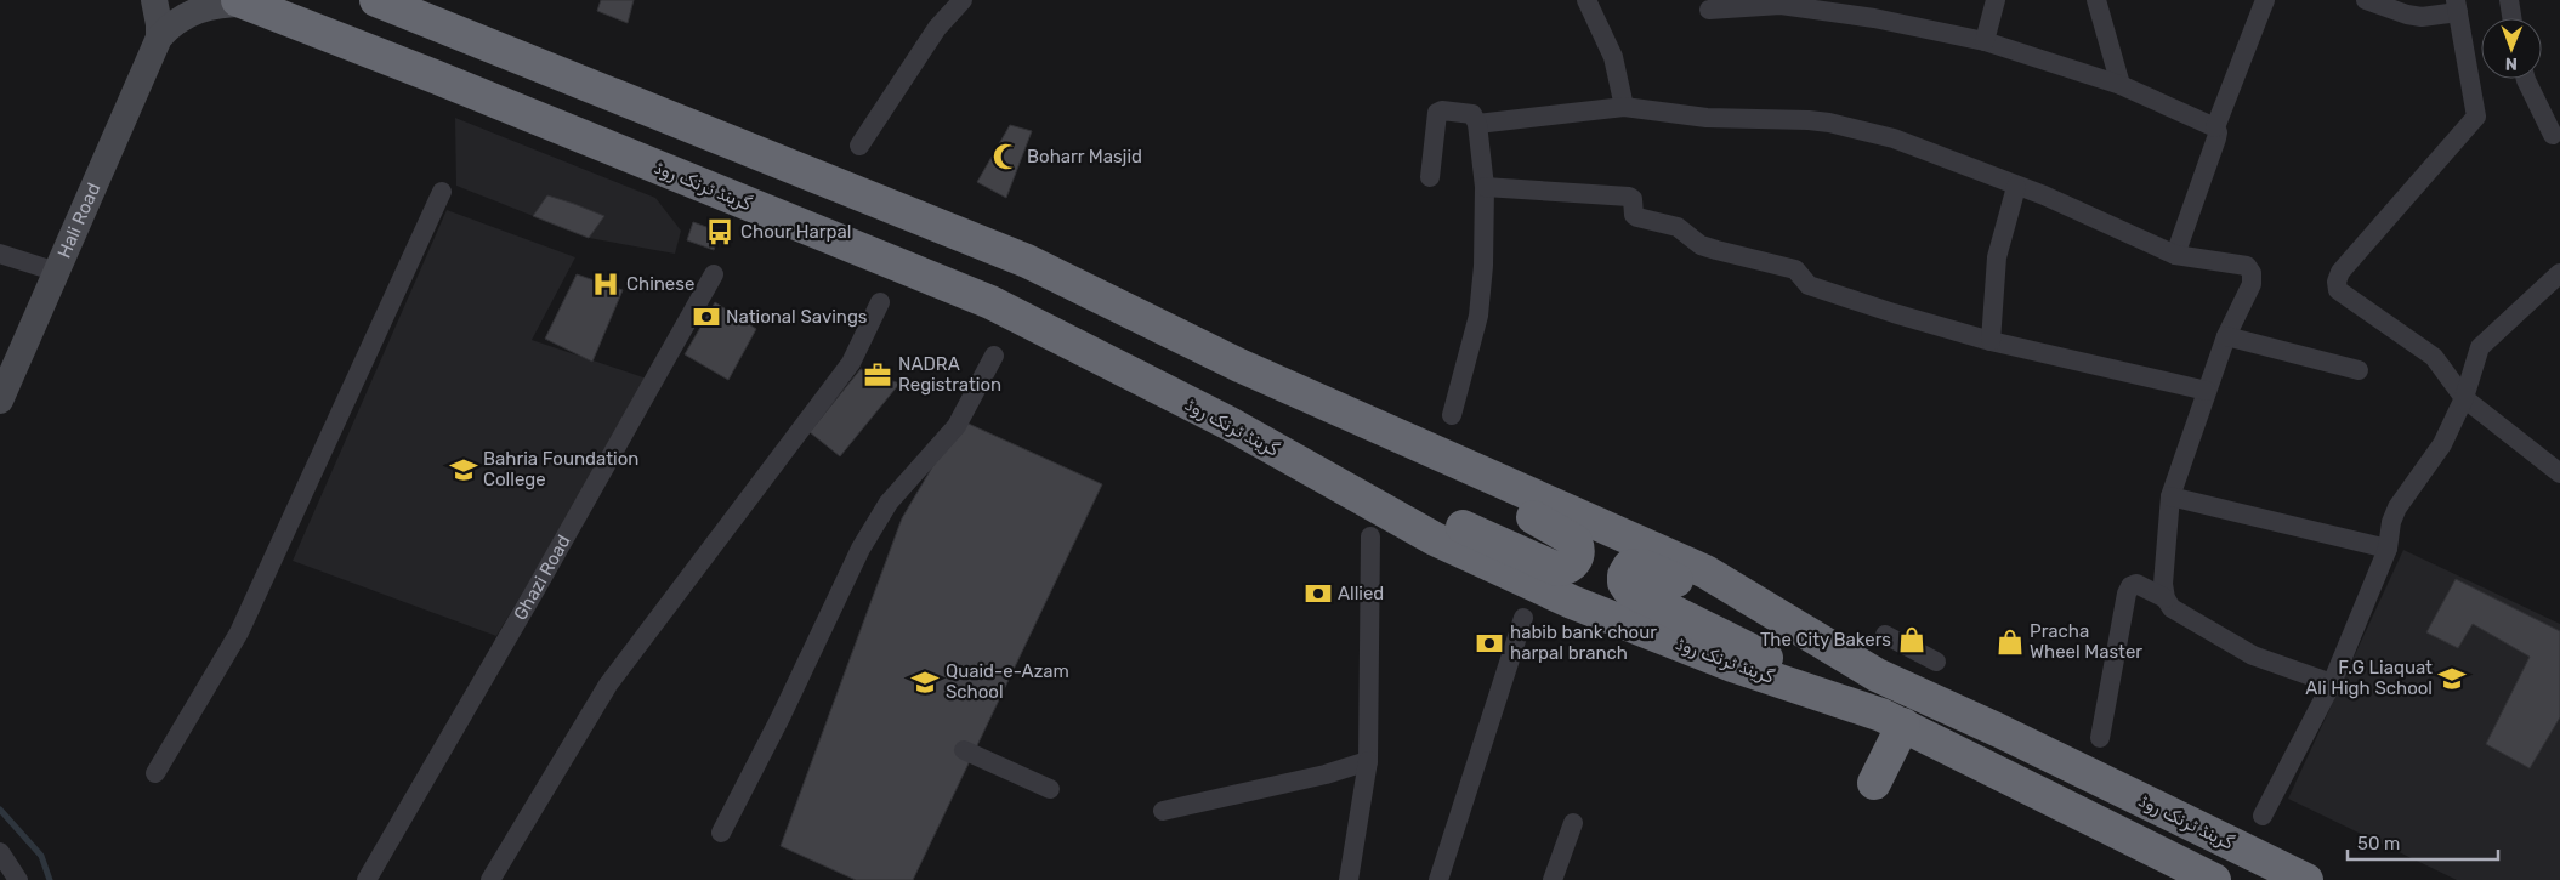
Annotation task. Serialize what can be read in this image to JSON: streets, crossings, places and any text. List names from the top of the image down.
{
  "streets": {
    "highway": ["گرینڈ ٹرنک روڈ"],
    "main road": ["Hali Road"],
    "street": ["Ghazi Road"]
  },
  "crossings": [
    ["گرینڈ ٹرنک روڈ", "Hali Road"]
  ],
  "places": {
    "mosque": ["Boharr Masjid"],
    "bus stop": ["Chour Harpal"],
    "hospital": ["Chinese"],
    "bank": ["National Savings", "Allied", "habib bank chour harpal branch"],
    "office": ["NADRA Registration"],
    "school or university": ["Bahria Foundation College", "F.G Liaquat Ali High School", "Quaid-e-Azam School"],
    "shop": ["The City Bakers", "Pracha Wheel Master"]
  },
  "scale_bar": "50 m",
  "north": "bottom"
}
